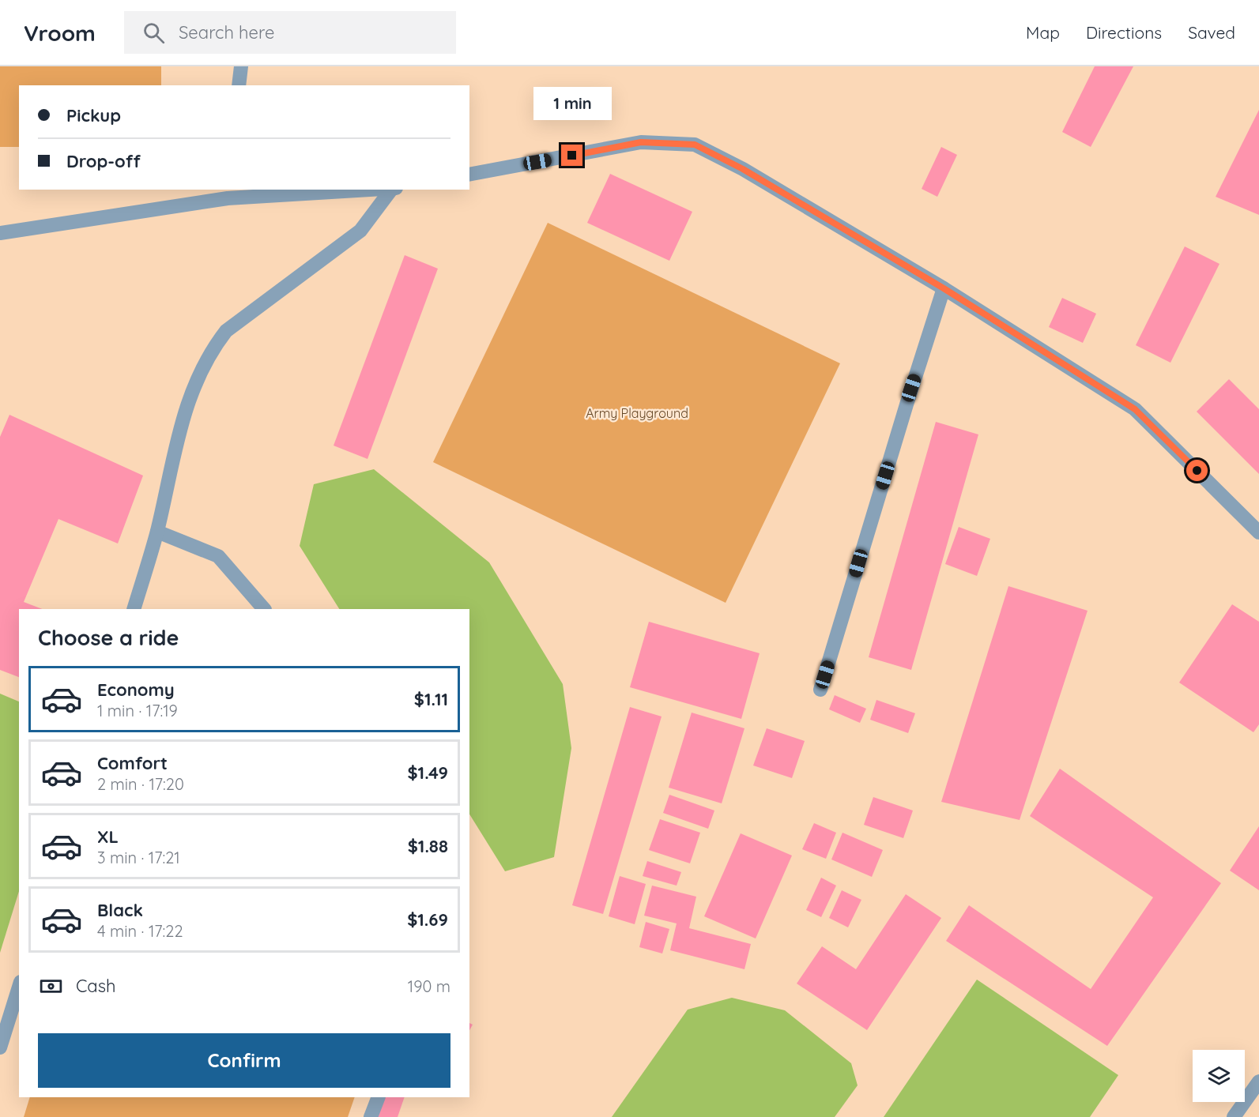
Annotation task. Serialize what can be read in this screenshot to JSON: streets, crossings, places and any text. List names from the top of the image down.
{
  "parks": ["Army Playground"],
  "page": {
    "header": "Vroom",
    "search": "Search here",
    "nav": ["Map", "Directions", "Saved"],
    "banner": ["Pickup", "Drop-off"],
    "bubble": "1 min",
    "heading": "Choose a ride",
    "list": [
      {
        "name": "Economy",
        "note": "1 min · 17:19",
        "value": "$1.11"
      },
      {
        "name": "Comfort",
        "note": "2 min · 17:20",
        "value": "$1.49"
      },
      {
        "name": "XL",
        "note": "3 min · 17:21",
        "value": "$1.88"
      },
      {
        "name": "Black",
        "note": "4 min · 17:22",
        "value": "$1.69"
      }
    ],
    "pay": ["Cash", "190 m"],
    "buttons": "Confirm"
  }
}
